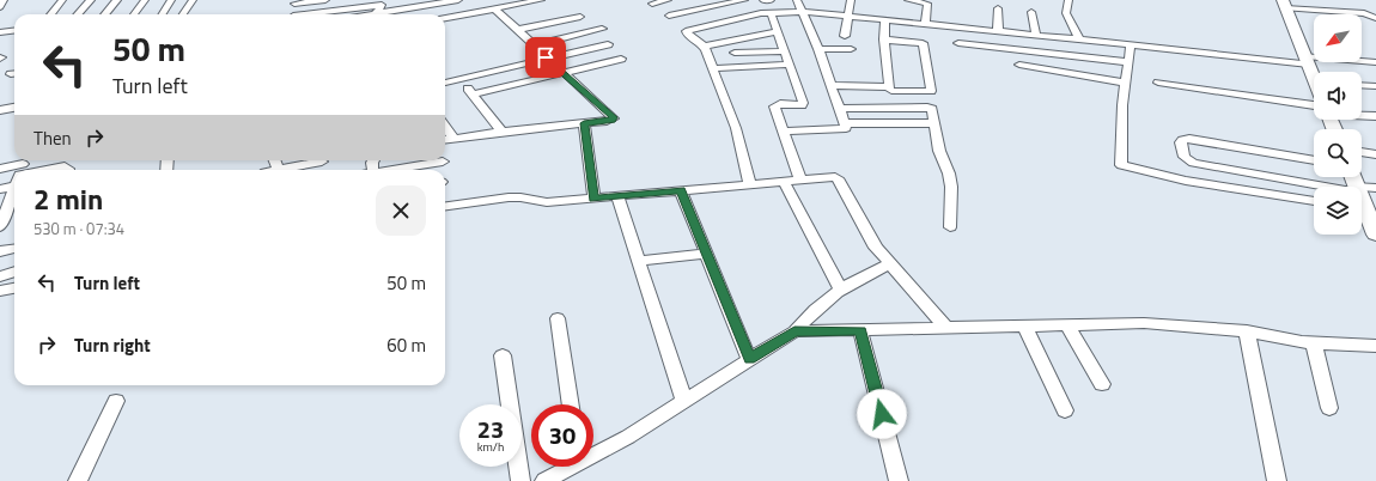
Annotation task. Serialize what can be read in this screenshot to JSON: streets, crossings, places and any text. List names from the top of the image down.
{
  "north": "bottom left",
  "page": {
    "turn": ["50 m", "Turn left"],
    "then": "Then",
    "heading": ["2 min", "530 m · 07:34"],
    "list": [
      {
        "name": "Turn left",
        "value": "50 m"
      },
      {
        "name": "Turn right",
        "value": "60 m"
      }
    ],
    "speed": "23 km/h",
    "limit": "30"
  }
}
